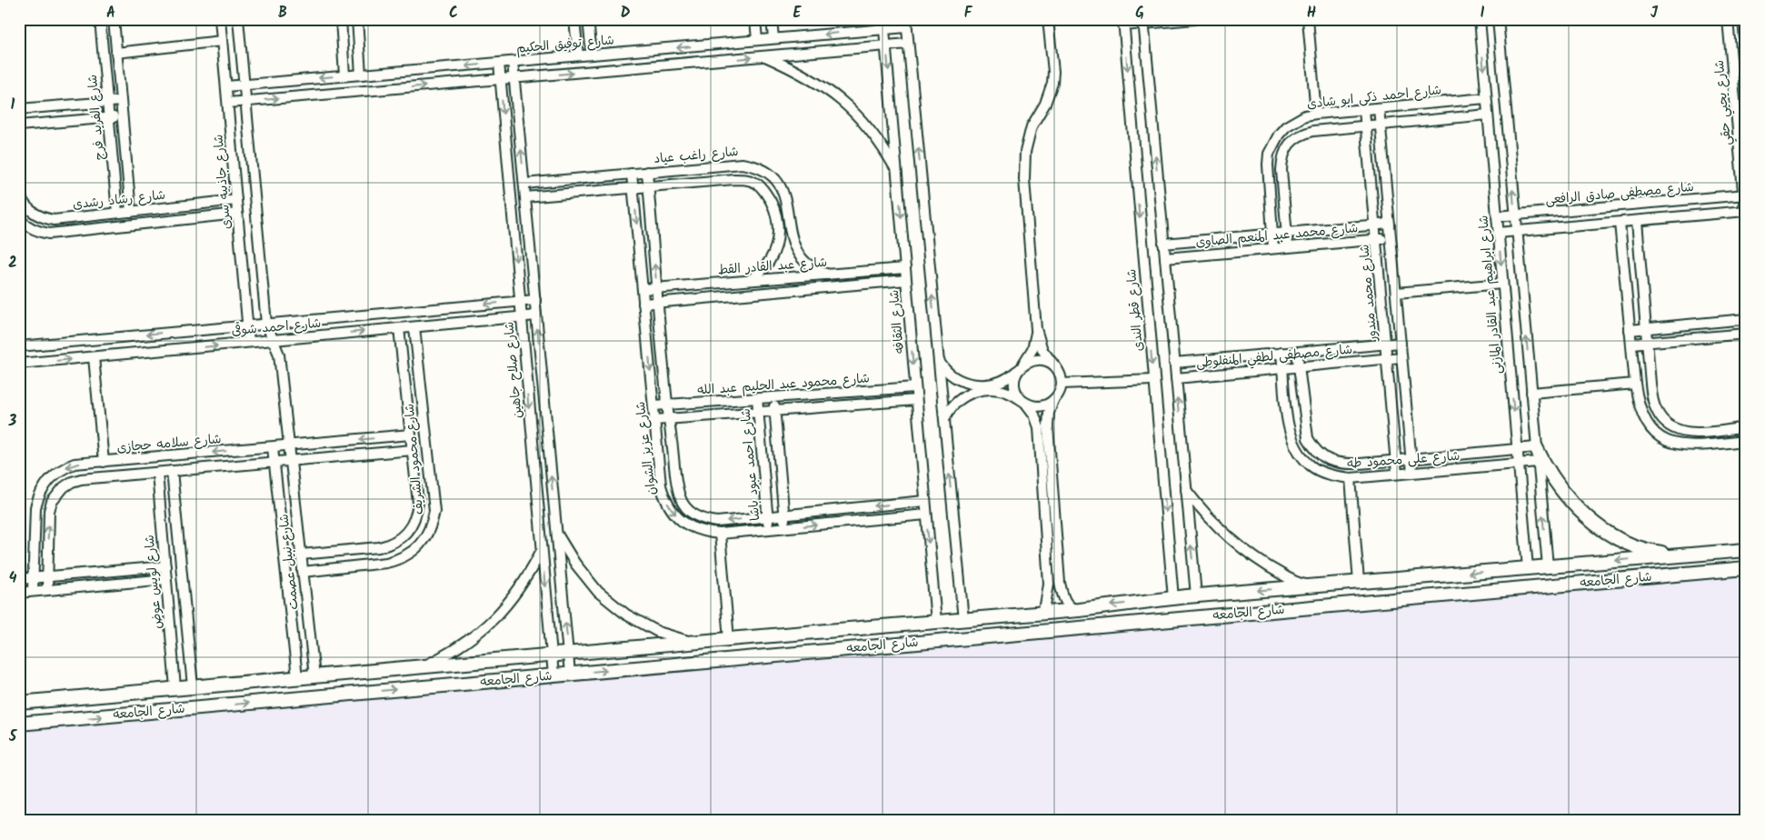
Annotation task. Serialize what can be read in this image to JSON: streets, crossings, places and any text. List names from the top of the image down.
{
  "streets": {
    "street": [
      "شارع توفيق الحكيم",
      "شارع احمد ذكى ابو شادى",
      "شارع يحيي حقي",
      "شارع الفريد فرج",
      "شارع راغب عياد",
      "شارع جاذبيه سرى",
      "شارع مصطفى صادق الرافعى",
      "شارع رشاد رشدى",
      "شارع محمد عبد المنعم الصاوى",
      "شارع عبد القادر القط",
      "شارع محمد مندور",
      "شارع ابراهيم عبد القادر المازنى",
      "شارع قطر الندى",
      "شارع الثقافه",
      "شارع احمد شوقى",
      "شارع مصطفى لطفي المنفلوطى",
      "شارع صلاح جاهين",
      "شارع محمود عبد الحليم عبد الله",
      "شارع سلامه حجازى",
      "شارع عزيز الشوان",
      "شارع محمود الشريف",
      "شارع على محمود طه",
      "شارع احمد عبود باشا",
      "شارع نبيل عصمت",
      "شارع الجامعه",
      "شارع لويس عوض"
    ]
  },
  "crossings": [
    ["شارع توفيق الحكيم", "شارع جاذبيه سرى"],
    ["شارع توفيق الحكيم", "شارع الثقافه"],
    ["شارع توفيق الحكيم", "شارع صلاح جاهين"],
    ["شارع احمد ذكى ابو شادى", "شارع محمد عبد المنعم الصاوى"],
    ["شارع احمد ذكى ابو شادى", "شارع محمد مندور"],
    ["شارع احمد ذكى ابو شادى", "شارع ابراهيم عبد القادر المازنى"],
    ["شارع يحيي حقي", "شارع مصطفى صادق الرافعى"],
    ["شارع الفريد فرج", "شارع رشاد رشدى"],
    ["شارع راغب عياد", "شارع عبد القادر القط"],
    ["شارع راغب عياد", "شارع عزيز الشوان"],
    ["شارع جاذبيه سرى", "شارع رشاد رشدى"],
    ["شارع جاذبيه سرى", "شارع احمد شوقى"],
    ["شارع مصطفى صادق الرافعى", "شارع ابراهيم عبد القادر المازنى"],
    ["شارع محمد عبد المنعم الصاوى", "شارع محمد مندور"],
    ["شارع عبد القادر القط", "شارع الثقافه"],
    ["شارع عبد القادر القط", "شارع عزيز الشوان"],
    ["شارع محمد مندور", "شارع مصطفى لطفي المنفلوطى"],
    ["شارع محمد مندور", "شارع على محمود طه"],
    ["شارع ابراهيم عبد القادر المازنى", "شارع على محمود طه"],
    ["شارع ابراهيم عبد القادر المازنى", "شارع الجامعه"],
    ["شارع قطر الندى", "شارع الجامعه"],
    ["شارع الثقافه", "شارع محمود عبد الحليم عبد الله"],
    ["شارع الثقافه", "شارع عزيز الشوان"],
    ["شارع الثقافه", "شارع الجامعه"],
    ["شارع احمد شوقى", "شارع صلاح جاهين"],
    ["شارع احمد شوقى", "شارع محمود الشريف"],
    ["شارع احمد شوقى", "شارع نبيل عصمت"],
    ["شارع مصطفى لطفي المنفلوطى", "شارع على محمود طه"],
    ["شارع صلاح جاهين", "شارع الجامعه"],
    ["شارع محمود عبد الحليم عبد الله", "شارع عزيز الشوان"],
    ["شارع محمود عبد الحليم عبد الله", "شارع احمد عبود باشا"],
    ["شارع سلامه حجازى", "شارع محمود الشريف"],
    ["شارع سلامه حجازى", "شارع نبيل عصمت"],
    ["شارع عزيز الشوان", "شارع احمد عبود باشا"],
    ["شارع محمود الشريف", "شارع نبيل عصمت"],
    ["شارع نبيل عصمت", "شارع الجامعه"],
    ["شارع الجامعه", "شارع لويس عوض"]
  ],
  "grid": {
    "columns": [
      "A",
      "B",
      "C",
      "D",
      "E",
      "F",
      "G",
      "H",
      "I",
      "J"
    ],
    "rows": [
      "1",
      "2",
      "3",
      "4",
      "5"
    ]
  }
}
